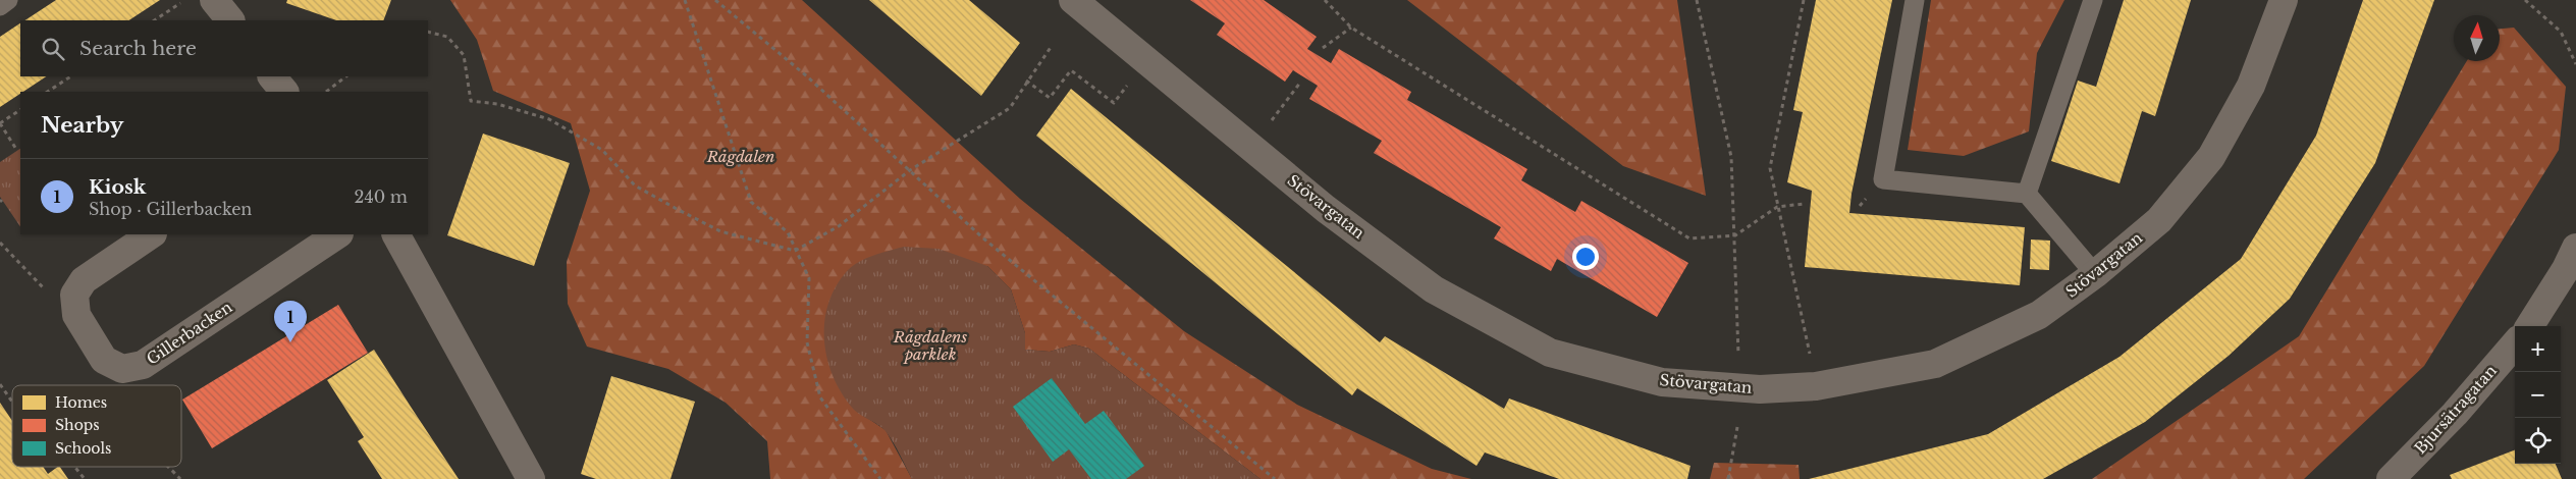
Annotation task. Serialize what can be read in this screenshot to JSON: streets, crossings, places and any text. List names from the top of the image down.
{
  "streets": {
    "street": ["Stövargatan", "Gillerbacken", "Bjursätragatan"]
  },
  "parks": ["Rågdalen", "Rågdalens parklek"],
  "legend": ["Homes", "Shops", "Schools"],
  "north": "top",
  "page": {
    "search": "Search here",
    "heading": "Nearby",
    "list": [
      {
        "mark": "1",
        "name": "Kiosk",
        "note": "Shop · Gillerbacken",
        "value": "240 m"
      }
    ],
    "pins": "1",
    "map_buttons": ["+", "−"]
  }
}
